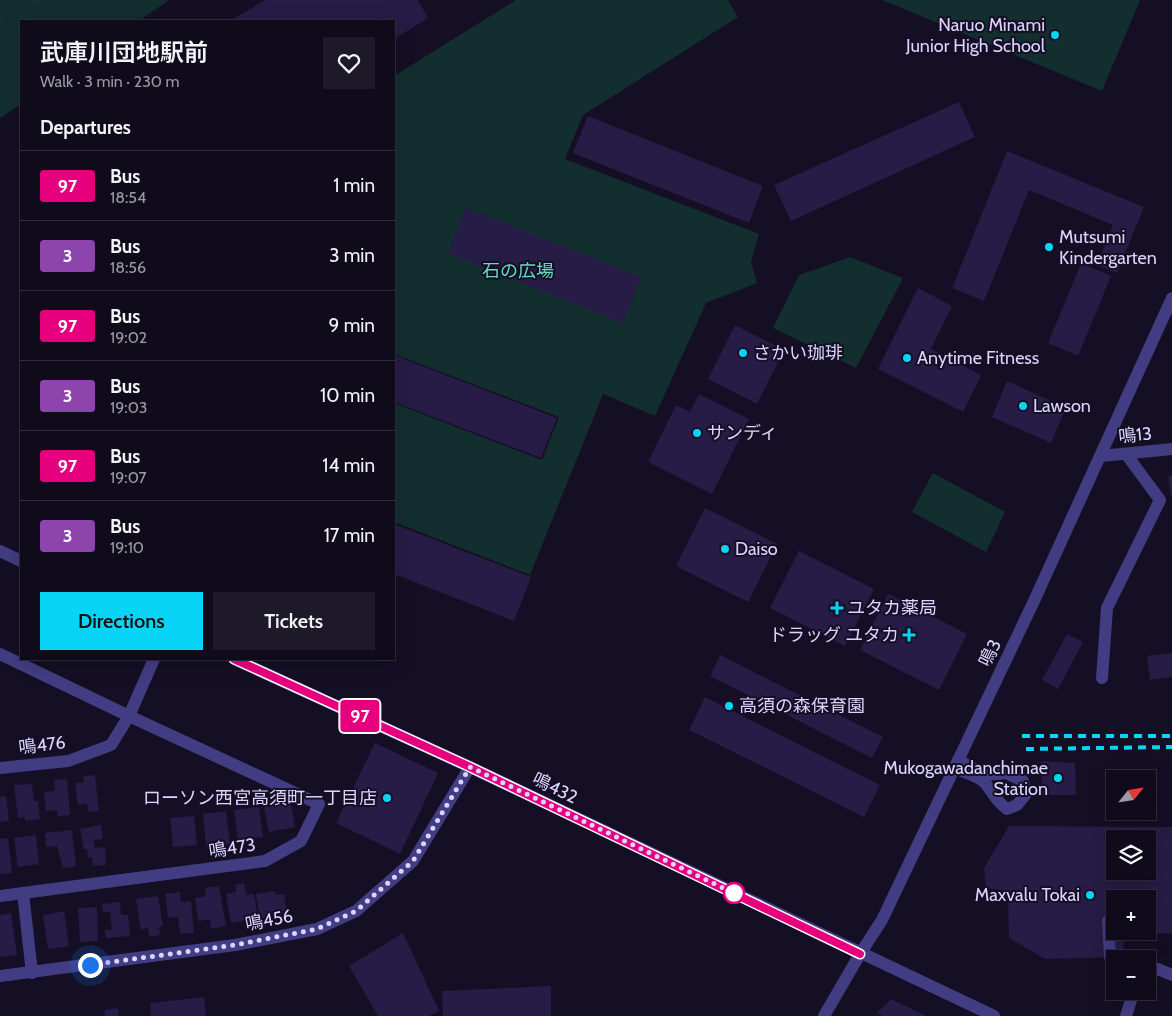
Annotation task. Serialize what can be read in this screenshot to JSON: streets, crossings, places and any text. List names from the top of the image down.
{
  "streets": {
    "street": [
      "鳴13",
      "鳴3",
      "鳴476",
      "鳴432",
      "鳴473",
      "鳴456"
    ]
  },
  "crossings": [
    ["鳴13", "鳴3"],
    ["鳴3", "鳴432"],
    ["鳴476", "鳴473"],
    ["鳴432", "鳴456"]
  ],
  "parks": ["石の広場"],
  "places": {
    "other": [
      "Naruo Minami Junior High School",
      "Mutsumi Kindergarten",
      "さかい珈琲",
      "Anytime Fitness",
      "Lawson",
      "サンディ",
      "Daiso",
      "高須の森保育園",
      "Mukogawadanchimae Station",
      "ローソン西宮高須町一丁目店",
      "Maxvalu Tokai"
    ],
    "health": ["ユタカ薬局", "ドラッグ ユタカ"]
  },
  "lines": ["bus line 97"],
  "north": "top right",
  "page": {
    "on_map": "97",
    "heading": [
      ["武庫川団地駅前", "Walk · 3 min · 230 m"],
      "Departures"
    ],
    "list": [
      {
        "mark": "97",
        "name": "Bus",
        "note": "18:54",
        "value": "1 min"
      },
      {
        "mark": "3",
        "name": "Bus",
        "note": "18:56",
        "value": "3 min"
      },
      {
        "mark": "97",
        "name": "Bus",
        "note": "19:02",
        "value": "9 min"
      },
      {
        "mark": "3",
        "name": "Bus",
        "note": "19:03",
        "value": "10 min"
      },
      {
        "mark": "97",
        "name": "Bus",
        "note": "19:07",
        "value": "14 min"
      },
      {
        "mark": "3",
        "name": "Bus",
        "note": "19:10",
        "value": "17 min"
      }
    ],
    "buttons": ["Directions", "Tickets"],
    "map_buttons": ["+", "−"]
  }
}
